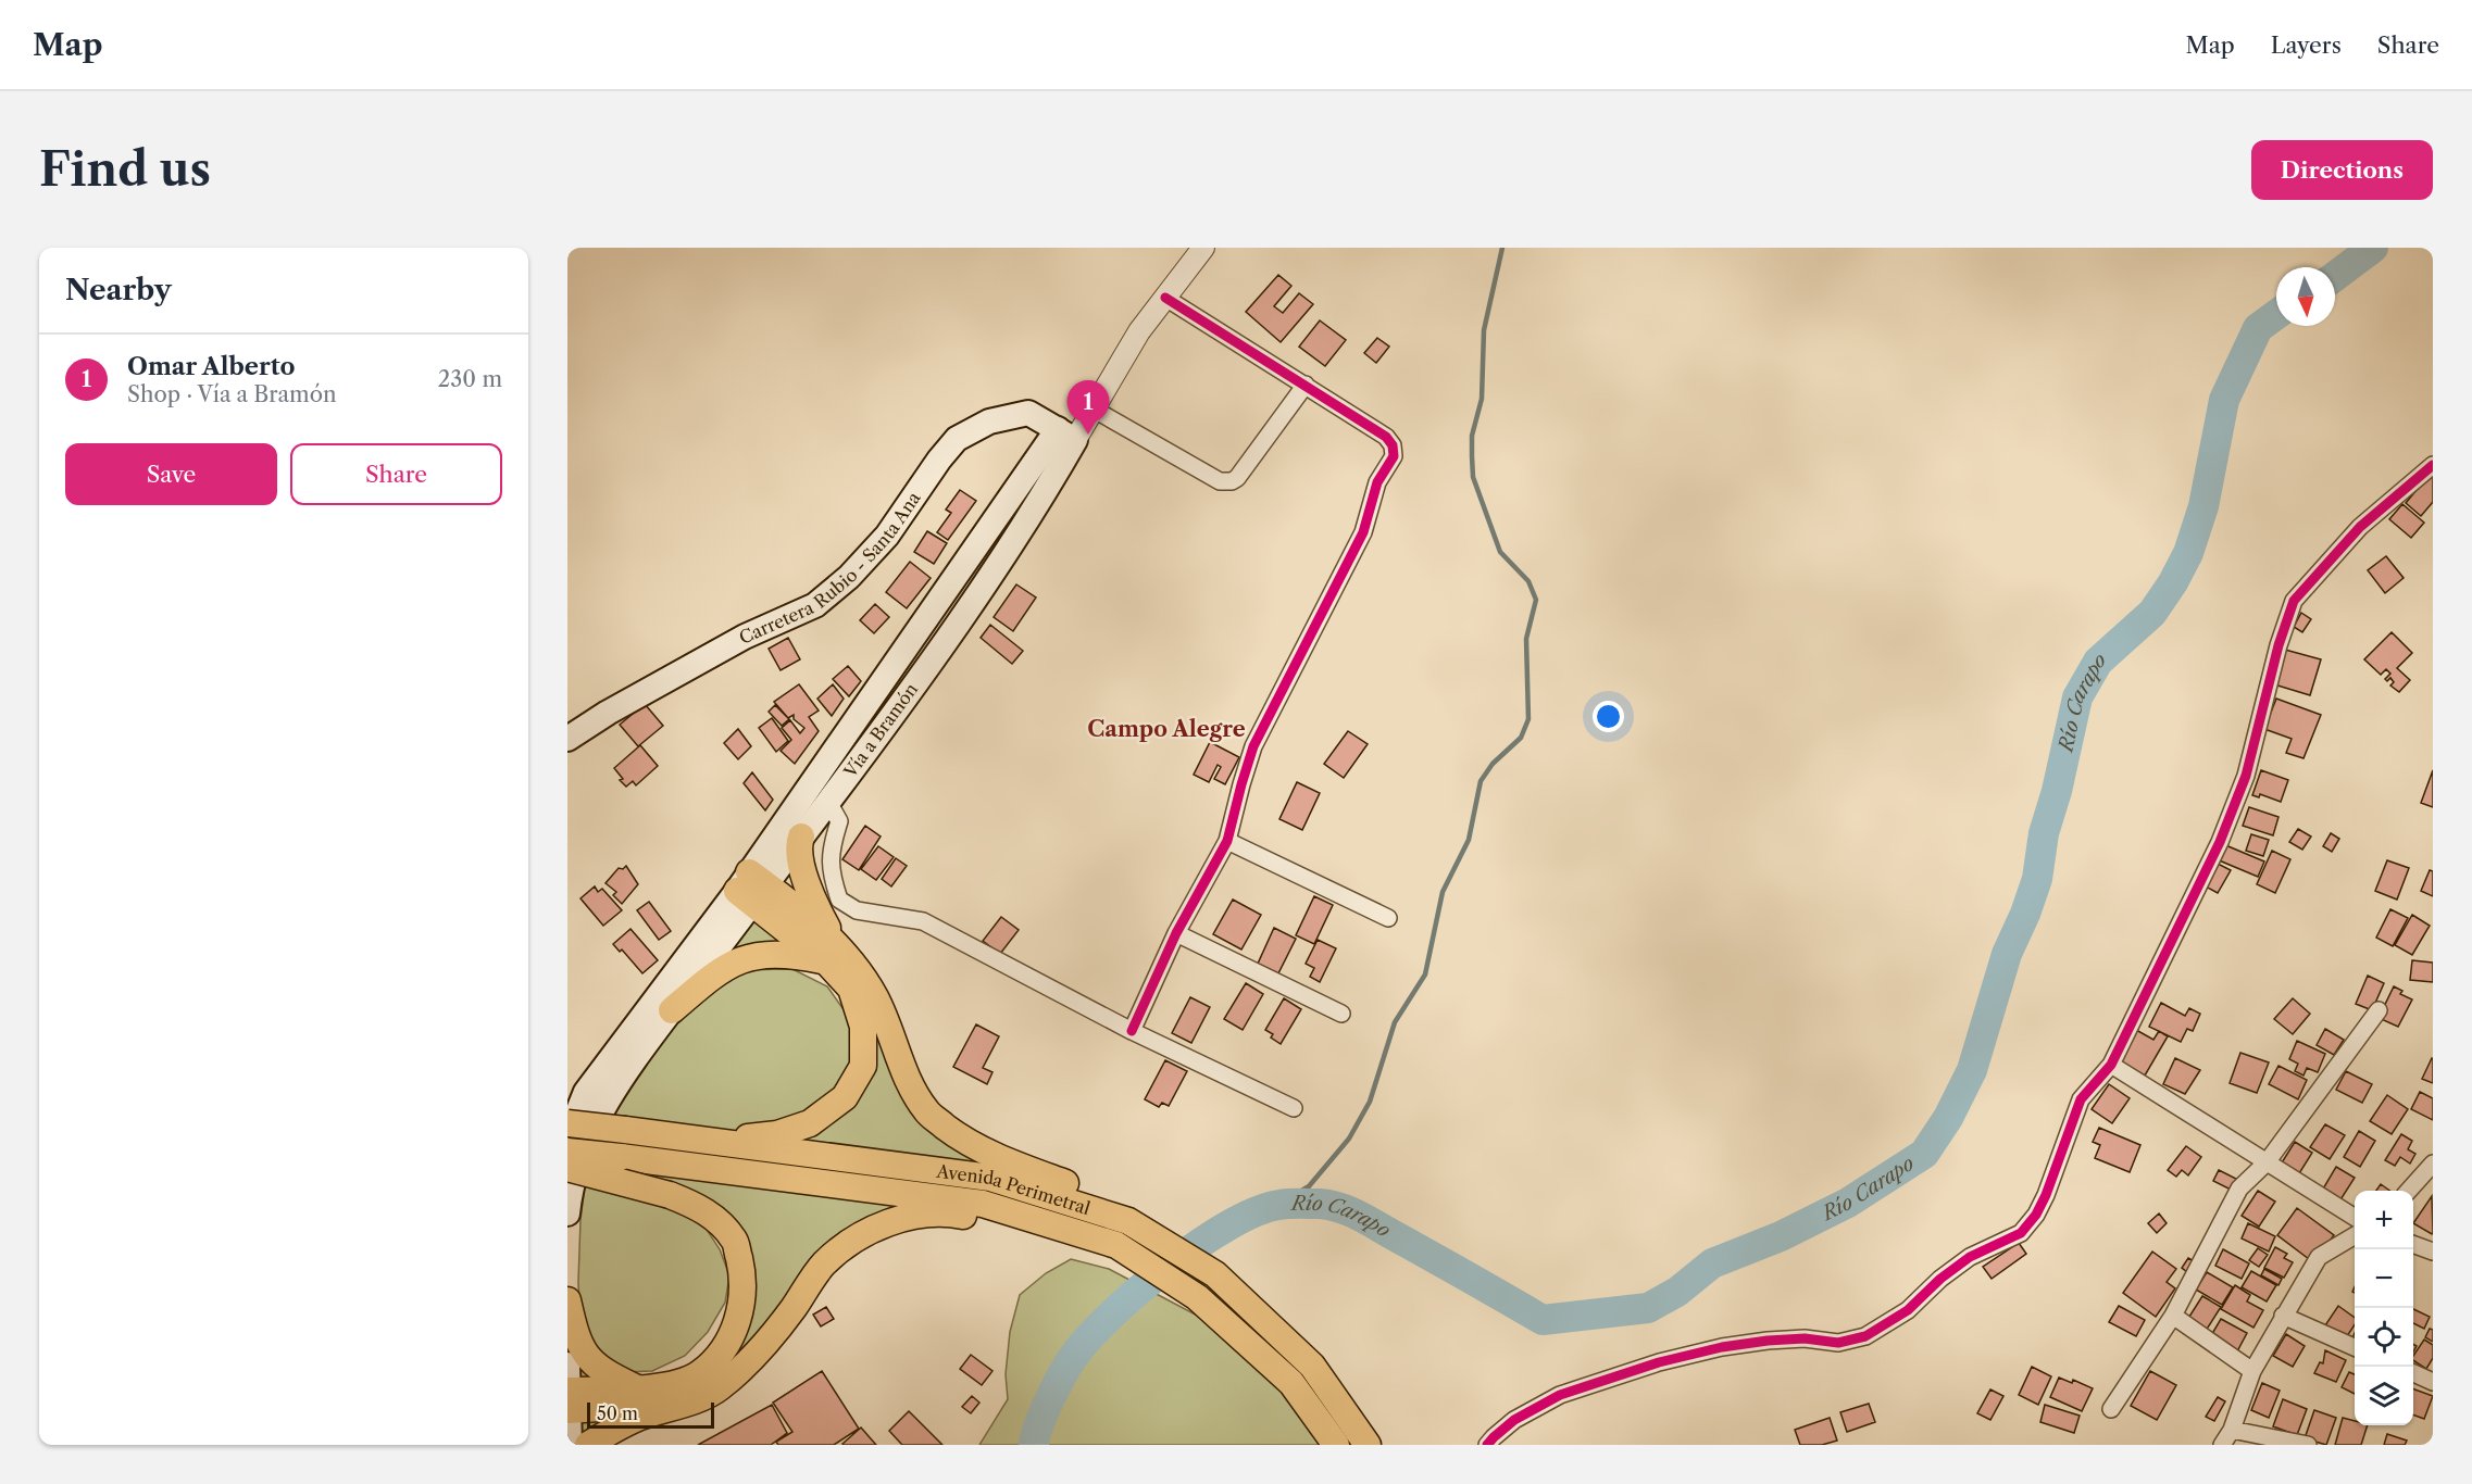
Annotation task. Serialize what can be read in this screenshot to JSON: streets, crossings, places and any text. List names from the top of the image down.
{
  "streets": {
    "main road": ["Carretera Rubio - Santa Ana", "Vía a Bramón", "Avenida Perimetral"]
  },
  "crossings": [
    ["Carretera Rubio - Santa Ana", "Vía a Bramón"]
  ],
  "districts": ["Campo Alegre"],
  "water": ["Río Carapo"],
  "scale_bar": "50 m",
  "north": "bottom",
  "page": {
    "header": "Map",
    "nav": ["Map", "Layers", "Share"],
    "buttons": [
      "Directions",
      ["Save", "Share"]
    ],
    "title": "Find us",
    "heading": "Nearby",
    "list": [
      {
        "mark": "1",
        "name": "Omar Alberto",
        "note": "Shop · Vía a Bramón",
        "value": "230 m"
      }
    ],
    "pins": "1",
    "map_buttons": ["+", "−"],
    "scale": "50 m"
  }
}
